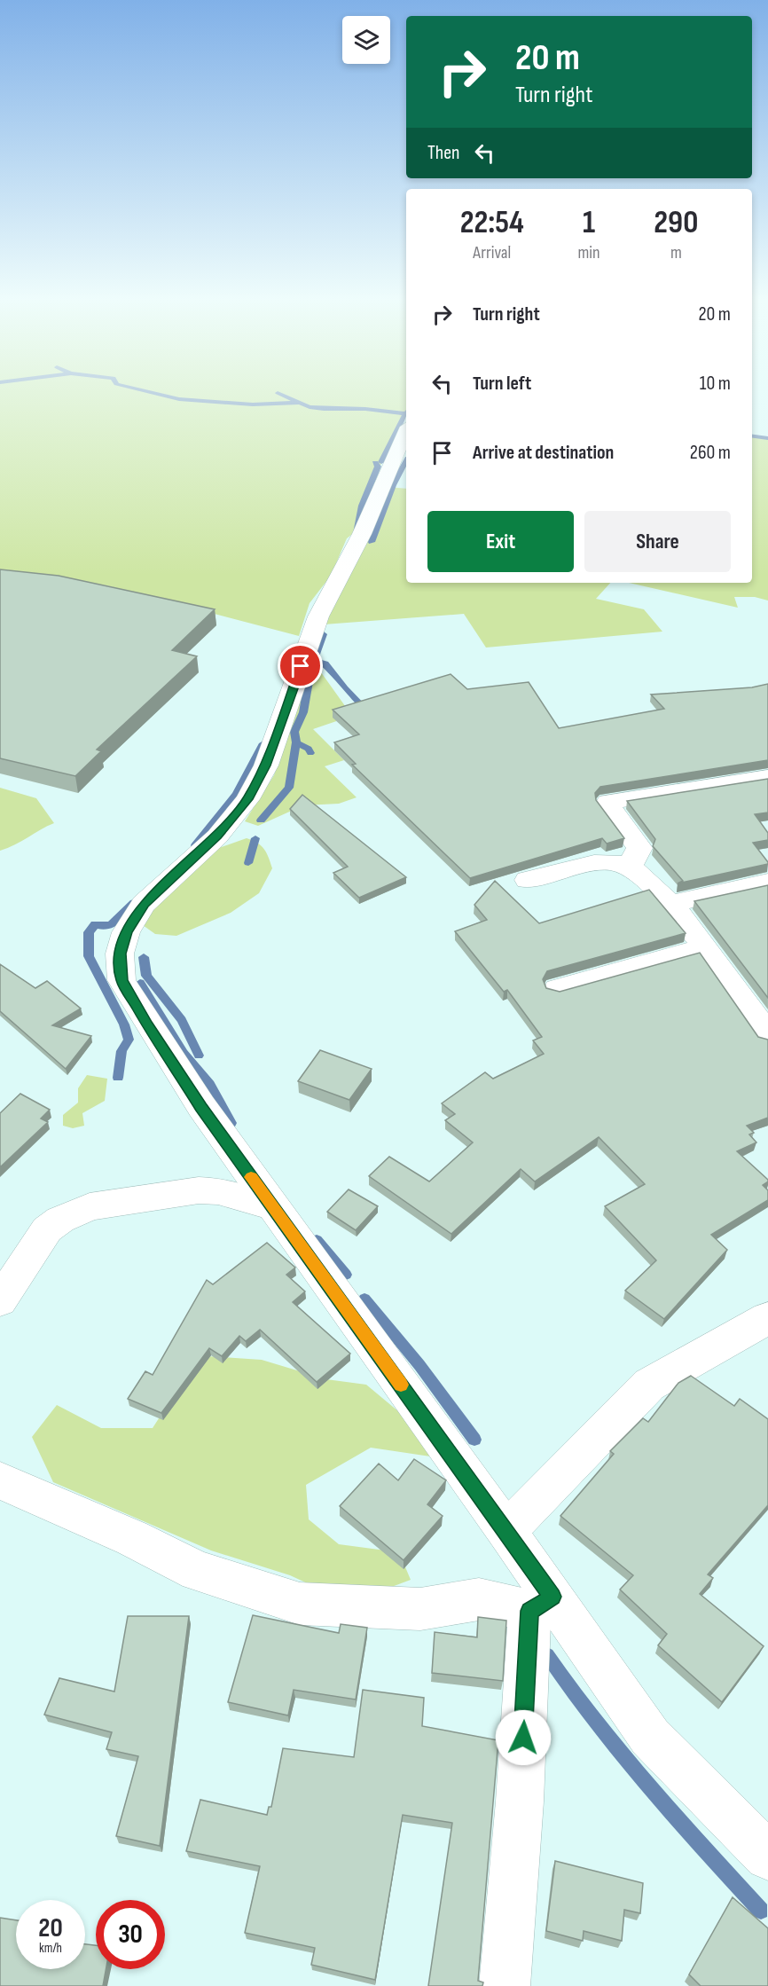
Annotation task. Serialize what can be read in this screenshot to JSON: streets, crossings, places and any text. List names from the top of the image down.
{
  "page": {
    "turn": ["20 m", "Turn right"],
    "then": "Then",
    "eta": [
      "22:54",
      "Arrival",
      "1",
      "min",
      "290",
      "m"
    ],
    "list": [
      {
        "name": "Turn right",
        "value": "20 m"
      },
      {
        "name": "Turn left",
        "value": "10 m"
      },
      {
        "name": "Arrive at destination",
        "value": "260 m"
      }
    ],
    "buttons": ["Exit", "Share"],
    "speed": "20 km/h",
    "limit": "30"
  }
}
